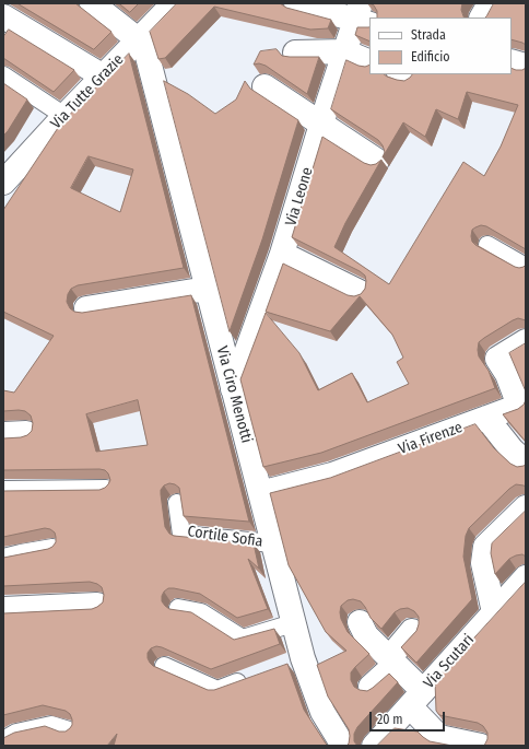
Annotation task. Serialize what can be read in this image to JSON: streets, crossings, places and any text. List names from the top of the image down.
{
  "streets": {
    "street": [
      "Via Tutte Grazie",
      "Via Leone",
      "Via Ciro Menotti",
      "Via Firenze",
      "Cortile Sofia",
      "Via Scutari"
    ]
  },
  "crossings": [
    ["Via Tutte Grazie", "Via Ciro Menotti"],
    ["Via Leone", "Via Ciro Menotti"],
    ["Via Ciro Menotti", "Via Firenze"],
    ["Via Ciro Menotti", "Cortile Sofia"]
  ],
  "legend": ["Strada", "Edificio"],
  "scale_bar": "20 m"
}
